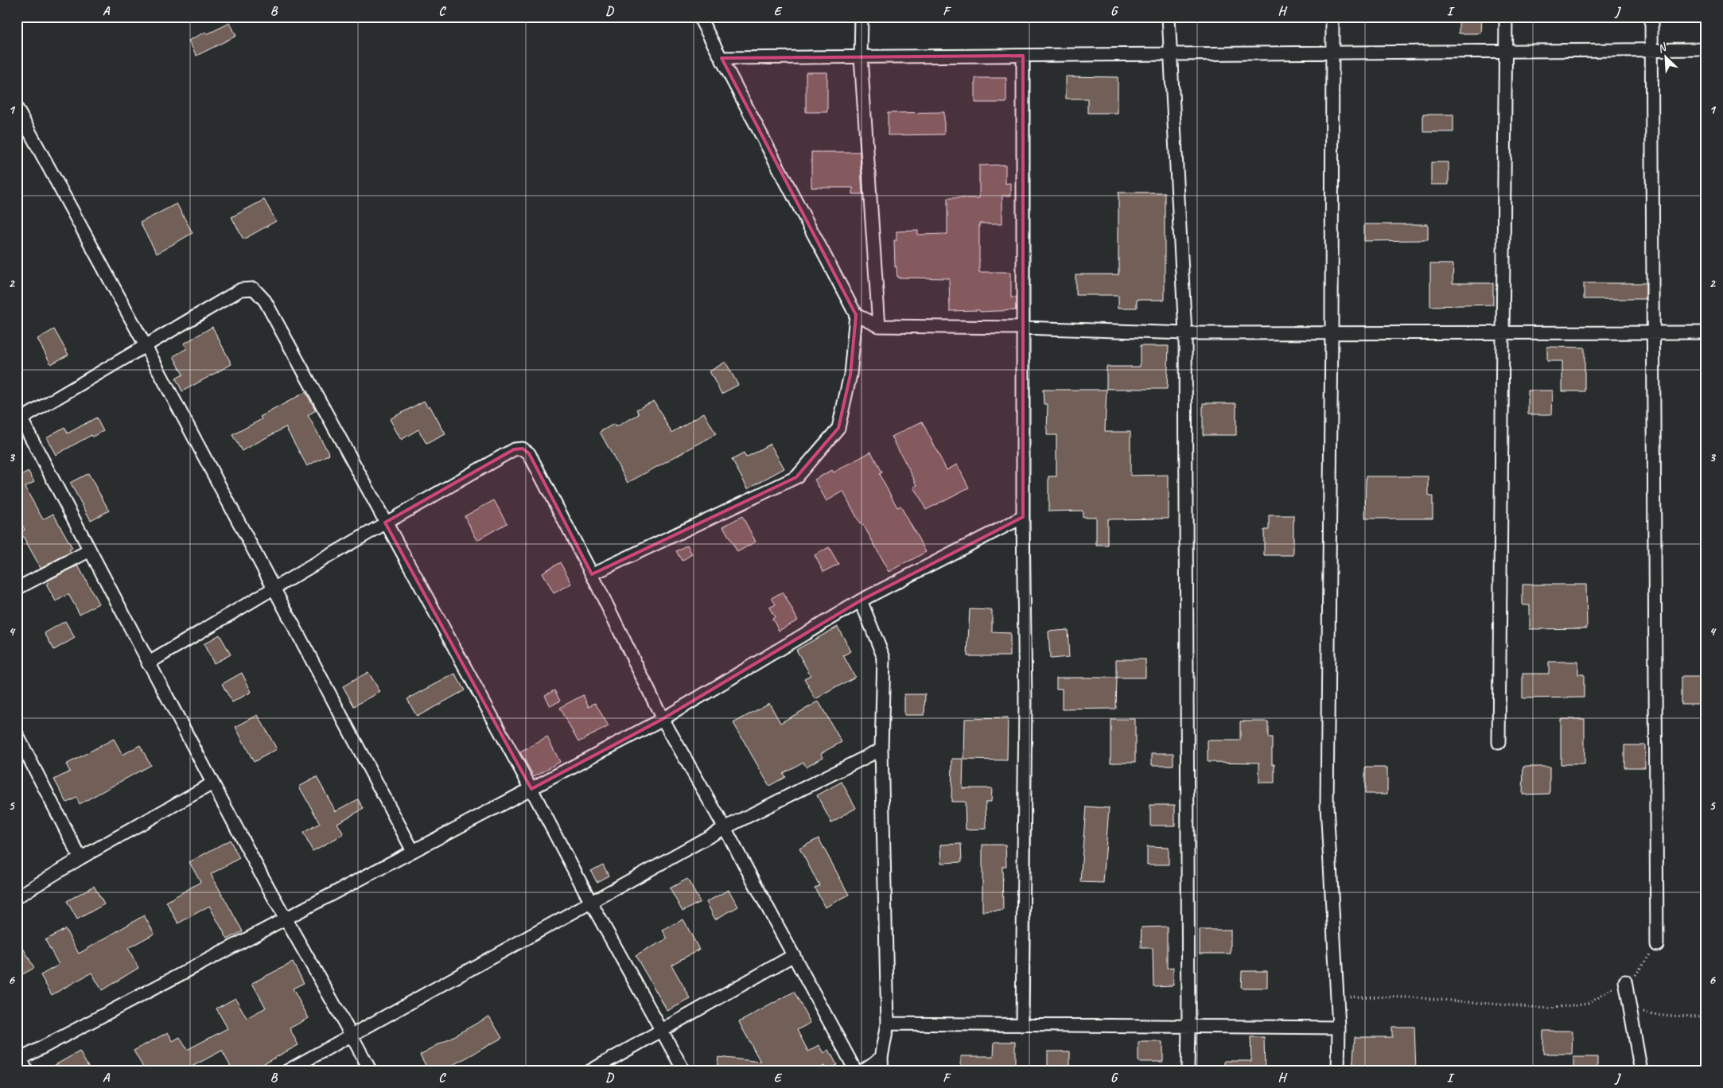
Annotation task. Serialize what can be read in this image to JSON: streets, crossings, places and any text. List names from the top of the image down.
{
  "north": "top left",
  "grid": {
    "columns": [
      "A",
      "B",
      "C",
      "D",
      "E",
      "F",
      "G",
      "H",
      "I",
      "J"
    ],
    "rows": [
      "1",
      "2",
      "3",
      "4",
      "5",
      "6"
    ]
  }
}
